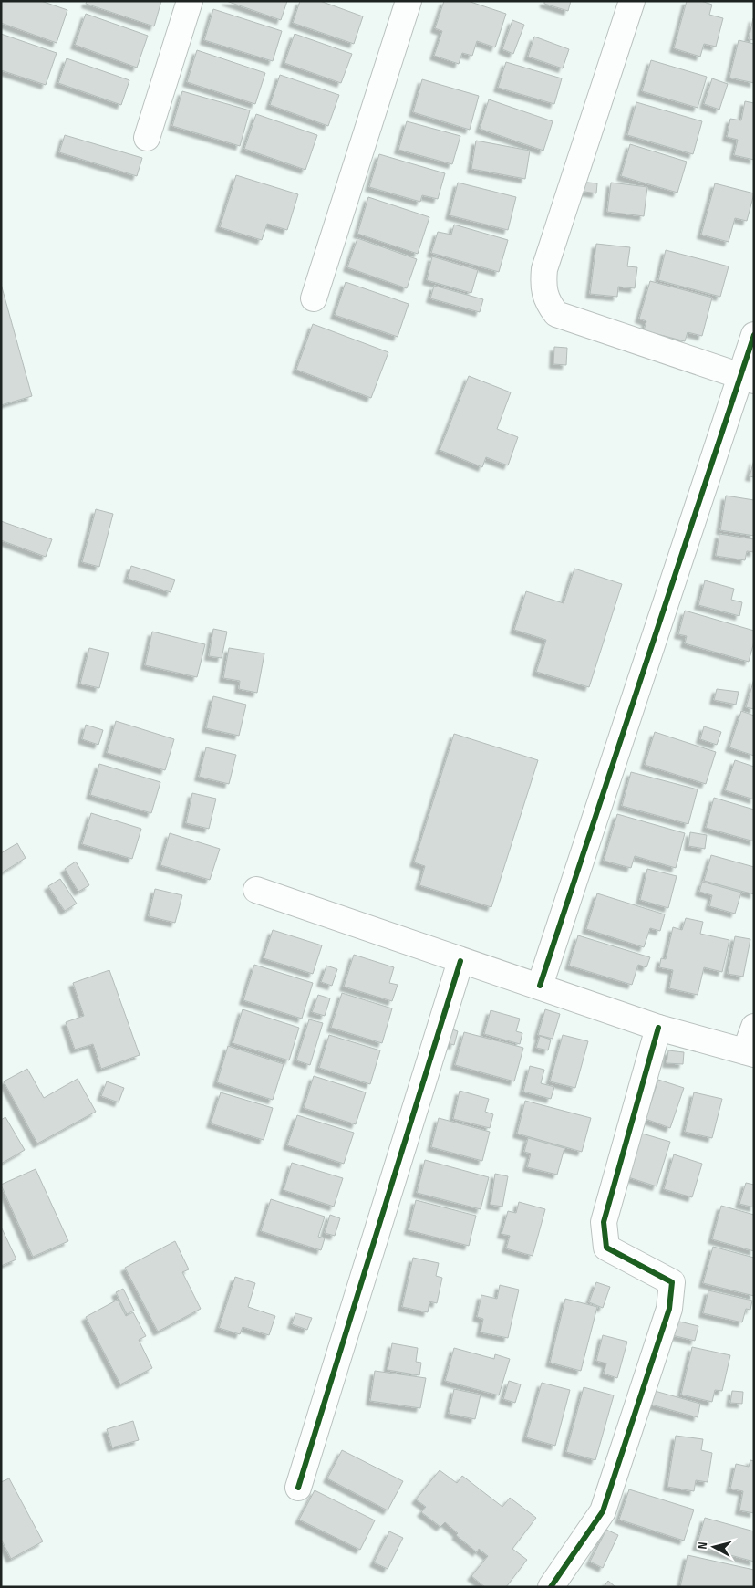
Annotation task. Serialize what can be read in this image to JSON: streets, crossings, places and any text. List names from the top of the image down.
{
  "north": "left"
}
